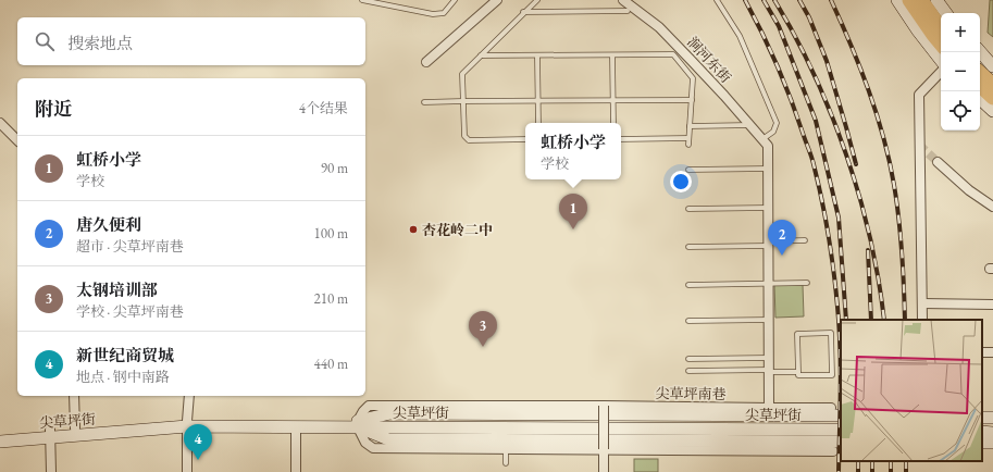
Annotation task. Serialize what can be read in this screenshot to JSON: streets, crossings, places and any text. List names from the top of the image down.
{
  "streets": {
    "main road": ["尖草坪街"],
    "street": ["涧河东街", "尖草坪南巷"]
  },
  "crossings": [
    ["尖草坪南巷", "尖草坪街"]
  ],
  "places": ["杏花岭二中"],
  "page": {
    "map_buttons": ["+", "−"],
    "search": "搜索地点",
    "heading": ["附近", "4个结果"],
    "popup": ["虹桥小学", "学校"],
    "list": [
      {
        "mark": "1",
        "name": "虹桥小学",
        "note": "学校",
        "value": "90 m"
      },
      {
        "mark": "2",
        "name": "唐久便利",
        "note": "超市 · 尖草坪南巷",
        "value": "100 m"
      },
      {
        "mark": "3",
        "name": "太钢培训部",
        "note": "学校 · 尖草坪南巷",
        "value": "210 m"
      },
      {
        "mark": "4",
        "name": "新世纪商贸城",
        "note": "地点 · 钢中南路",
        "value": "440 m"
      }
    ],
    "pins": [
      "1",
      "2",
      "3",
      "4"
    ]
  }
}
